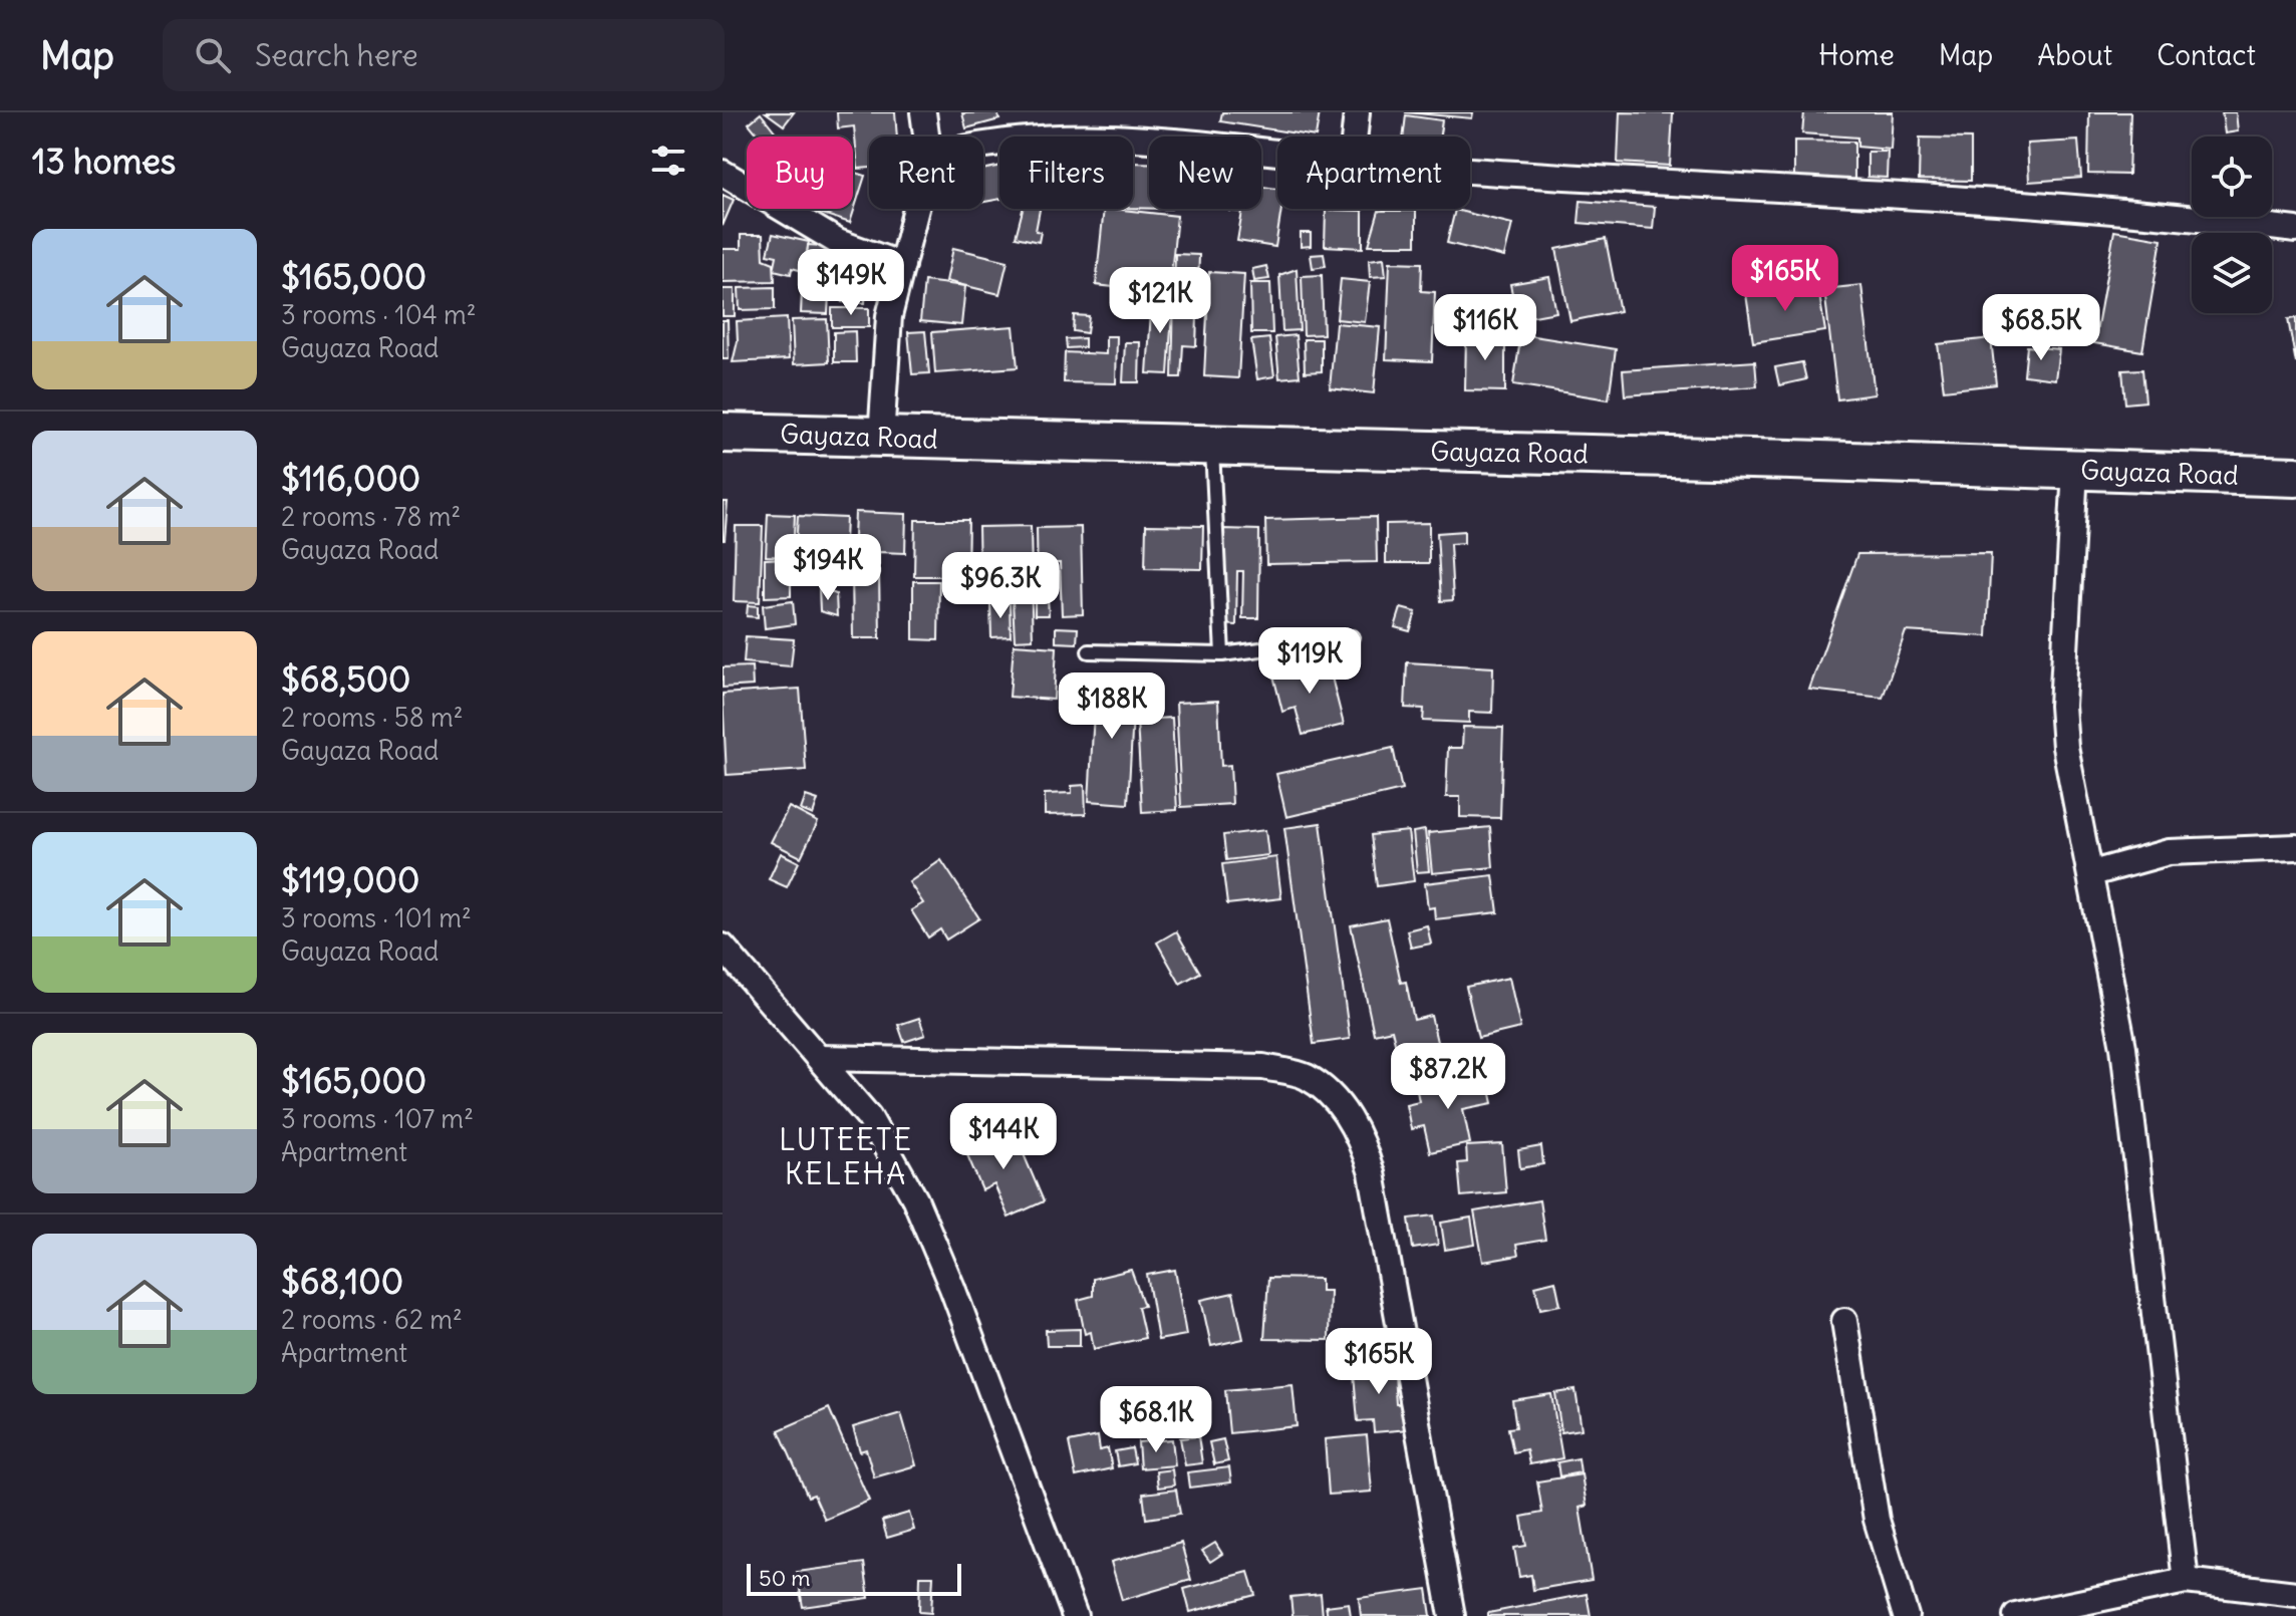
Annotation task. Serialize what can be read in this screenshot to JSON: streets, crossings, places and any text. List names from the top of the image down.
{
  "streets": {
    "main road": ["Gayaza Road"]
  },
  "districts": ["LUTEETE KELEHA"],
  "scale_bar": "50 m",
  "page": {
    "header": "Map",
    "search": "Search here",
    "nav": [
      "Home",
      "Map",
      "About",
      "Contact"
    ],
    "heading": "13 homes",
    "chip": [
      "Buy",
      "Rent",
      "Filters",
      "New",
      "Apartment"
    ],
    "list": [
      {
        "name": "$165,000",
        "note": "3 rooms · 104 m² · Gayaza Road"
      },
      {
        "name": "$116,000",
        "note": "2 rooms · 78 m² · Gayaza Road"
      },
      {
        "name": "$68,500",
        "note": "2 rooms · 58 m² · Gayaza Road"
      },
      {
        "name": "$119,000",
        "note": "3 rooms · 101 m² · Gayaza Road"
      },
      {
        "name": "$165,000",
        "note": "3 rooms · 107 m² · Apartment"
      },
      {
        "name": "$68,100",
        "note": "2 rooms · 62 m² · Apartment"
      }
    ],
    "price": [
      "$165K",
      "$149K",
      "$121K",
      "$116K",
      "$68.5K",
      "$194K",
      "$96.3K",
      "$119K",
      "$188K",
      "$87.2K",
      "$144K",
      "$165K",
      "$68.1K"
    ],
    "scale": "50 m"
  }
}
